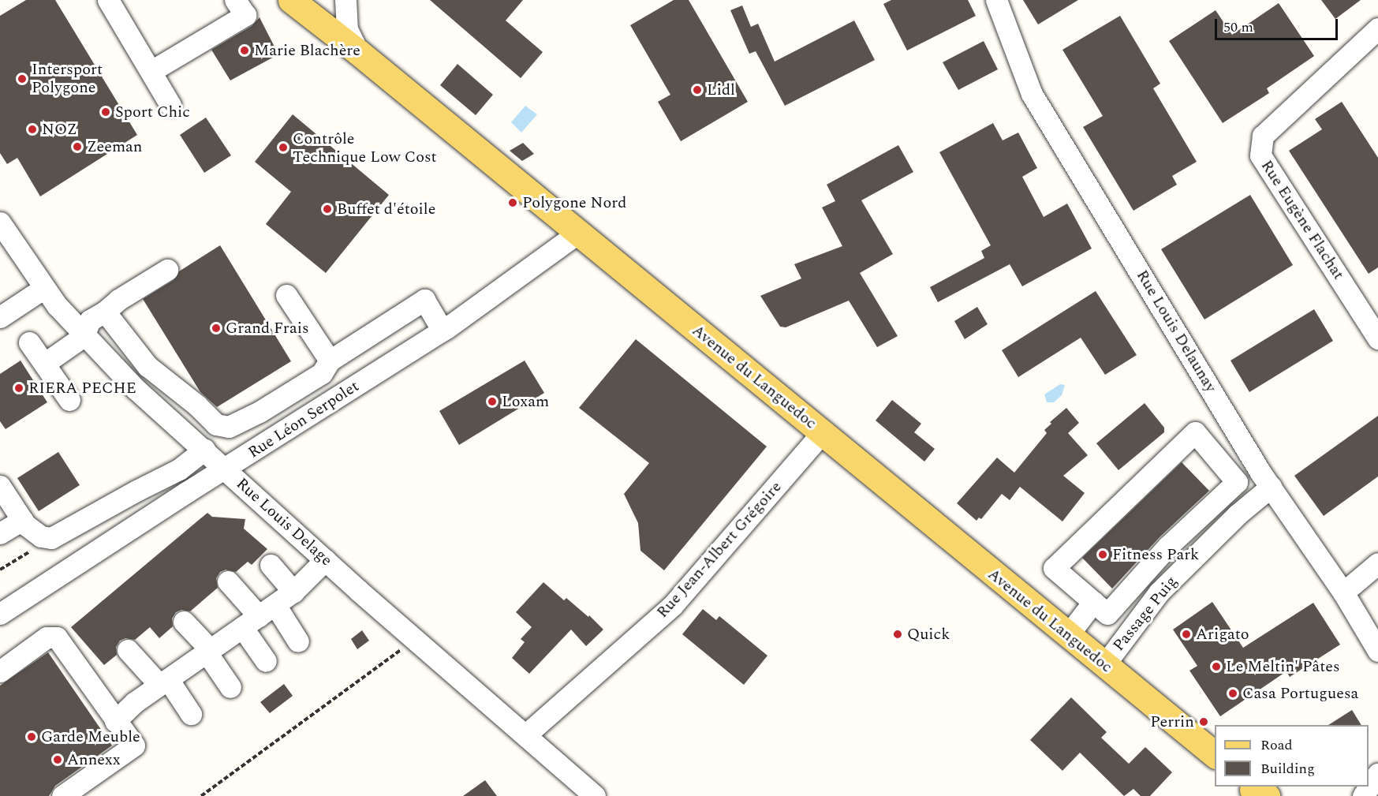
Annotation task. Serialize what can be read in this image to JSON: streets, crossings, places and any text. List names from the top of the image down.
{
  "streets": {
    "main road": ["Avenue du Languedoc"],
    "street": [
      "Rue Eugène Flachat",
      "Rue Louis Delaunay",
      "Rue Léon Serpolet",
      "Rue Louis Delage",
      "Rue Jean-Albert Grégoire",
      "Passage Puig"
    ]
  },
  "crossings": [
    ["Rue Louis Delaunay", "Passage Puig"],
    ["Avenue du Languedoc", "Rue Léon Serpolet"],
    ["Avenue du Languedoc", "Rue Jean-Albert Grégoire"],
    ["Avenue du Languedoc", "Passage Puig"],
    ["Rue Léon Serpolet", "Rue Louis Delage"],
    ["Rue Louis Delage", "Rue Jean-Albert Grégoire"]
  ],
  "places": [
    "Marie Blachère",
    "Intersport Polygone",
    "Lidl",
    "Sport Chic",
    "NOZ",
    "Zeeman",
    "Contrôle Technique Low Cost",
    "Polygone Nord",
    "Buffet d'étoile",
    "Grand Frais",
    "RIERA PECHE",
    "Loxam",
    "Fitness Park",
    "Quick",
    "Arigato",
    "Le Meltin' Pâtes",
    "Casa Portuguesa",
    "Perrin",
    "Garde Meuble",
    "Annexx"
  ],
  "legend": ["Road", "Building"],
  "scale_bar": "50 m"
}
